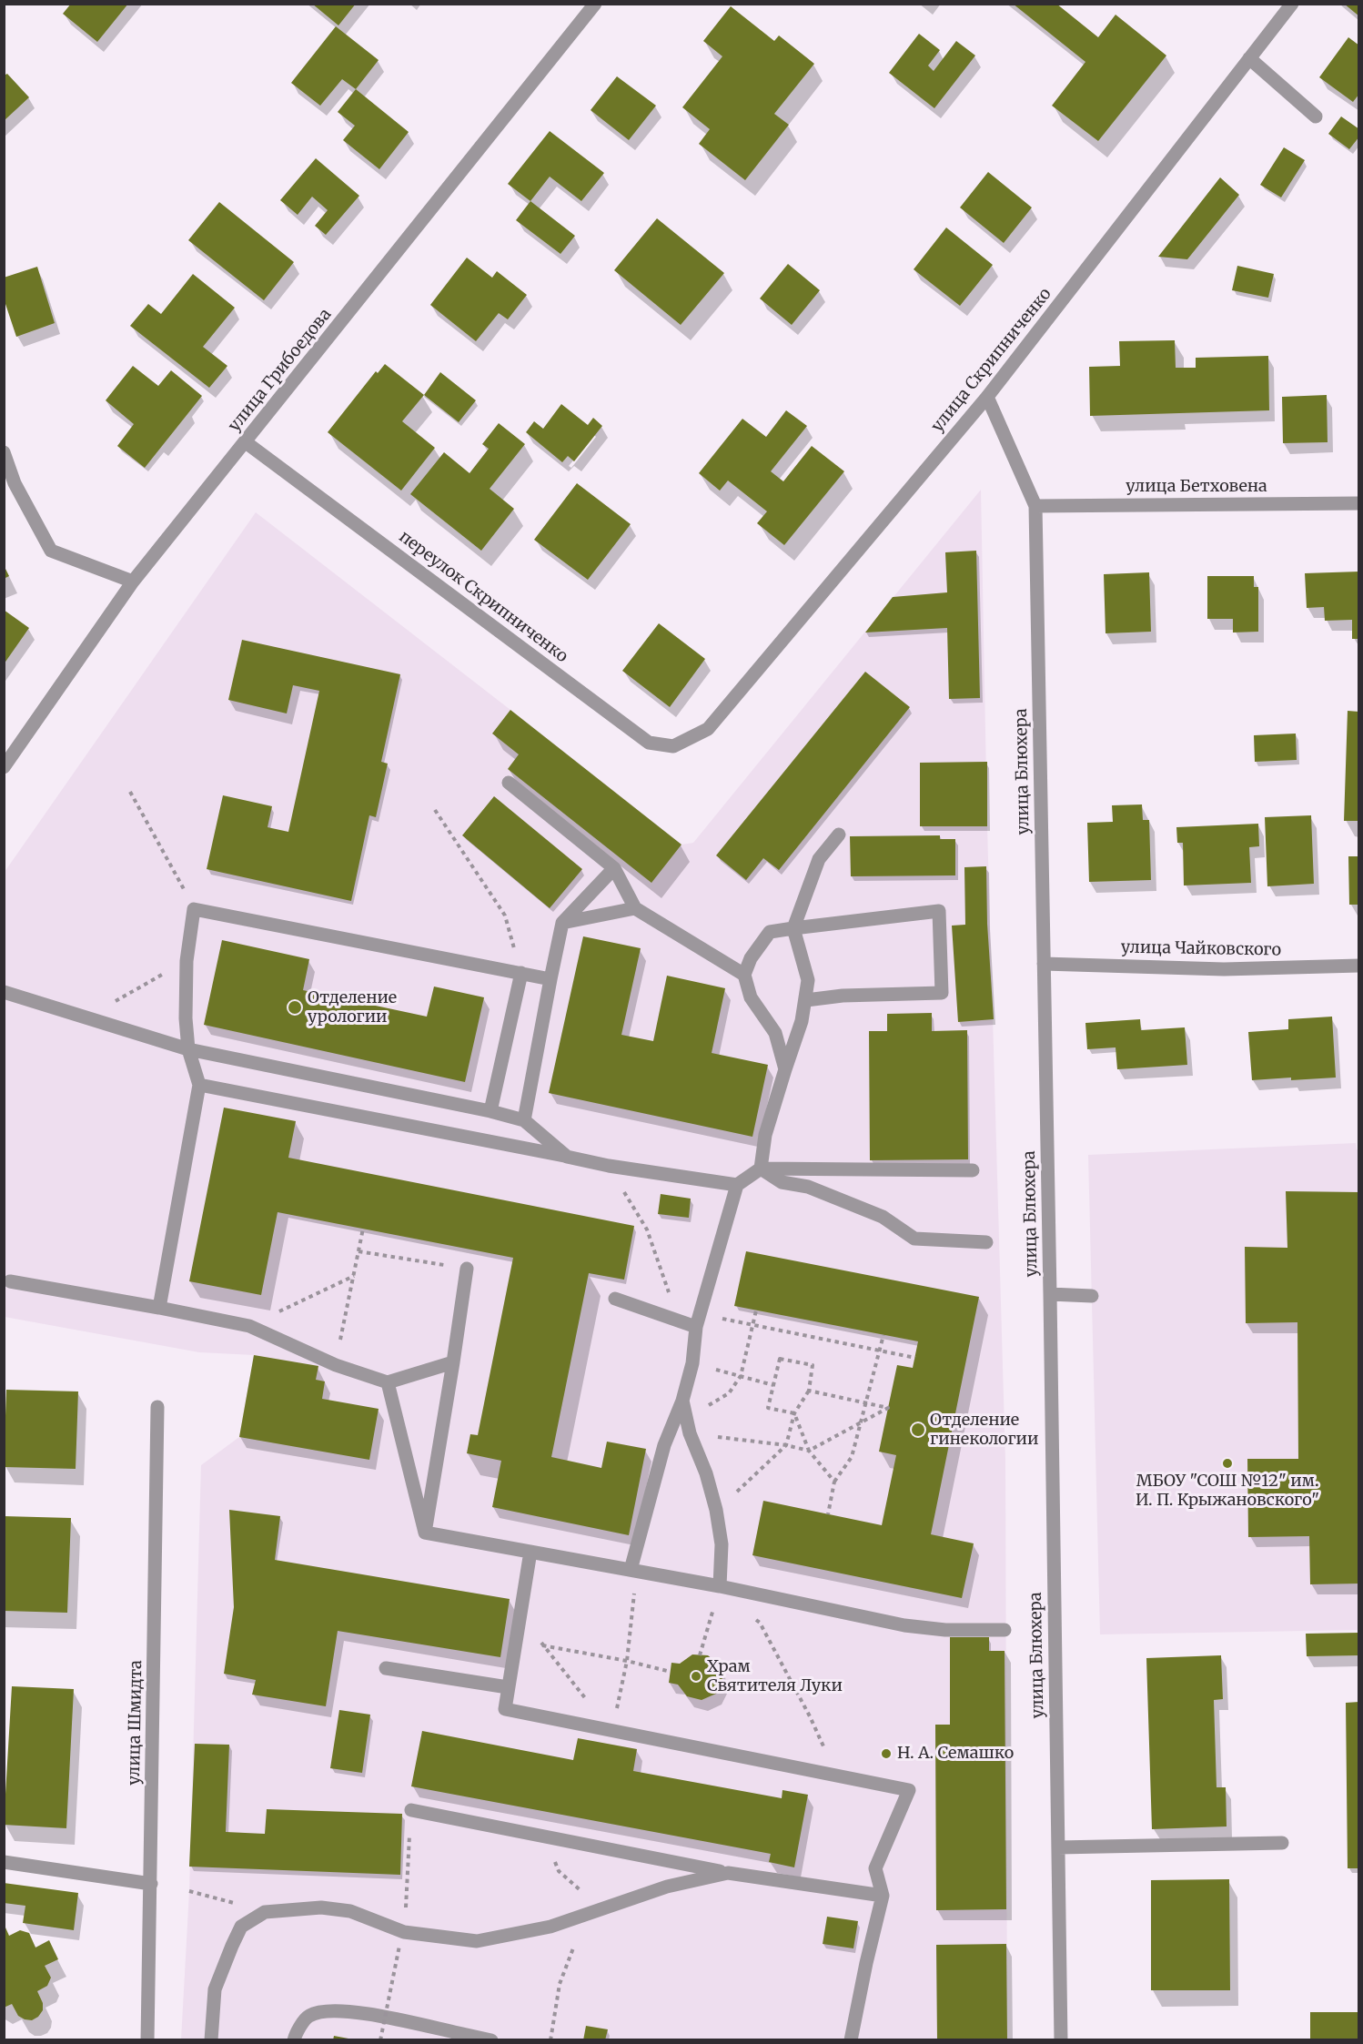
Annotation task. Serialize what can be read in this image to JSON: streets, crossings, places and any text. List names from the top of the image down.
{
  "streets": {
    "street": [
      "улица Скрипниченко",
      "улица Грибоедова",
      "улица Бетховена",
      "переулок Скрипниченко",
      "улица Блюхера",
      "улица Чайковского",
      "улица Шмидта"
    ]
  },
  "crossings": [
    ["улица Скрипниченко", "переулок Скрипниченко"],
    ["улица Скрипниченко", "улица Блюхера"],
    ["улица Грибоедова", "переулок Скрипниченко"],
    ["улица Бетховена", "улица Блюхера"],
    ["улица Блюхера", "улица Чайковского"]
  ],
  "places": [
    "Отделение урологии",
    "Отделение гинекологии",
    "МБОУ \"СОШ №12\" им. И. П. Крыжановского\"",
    "Храм Святителя Луки",
    "Н. А. Семашко"
  ]
}
